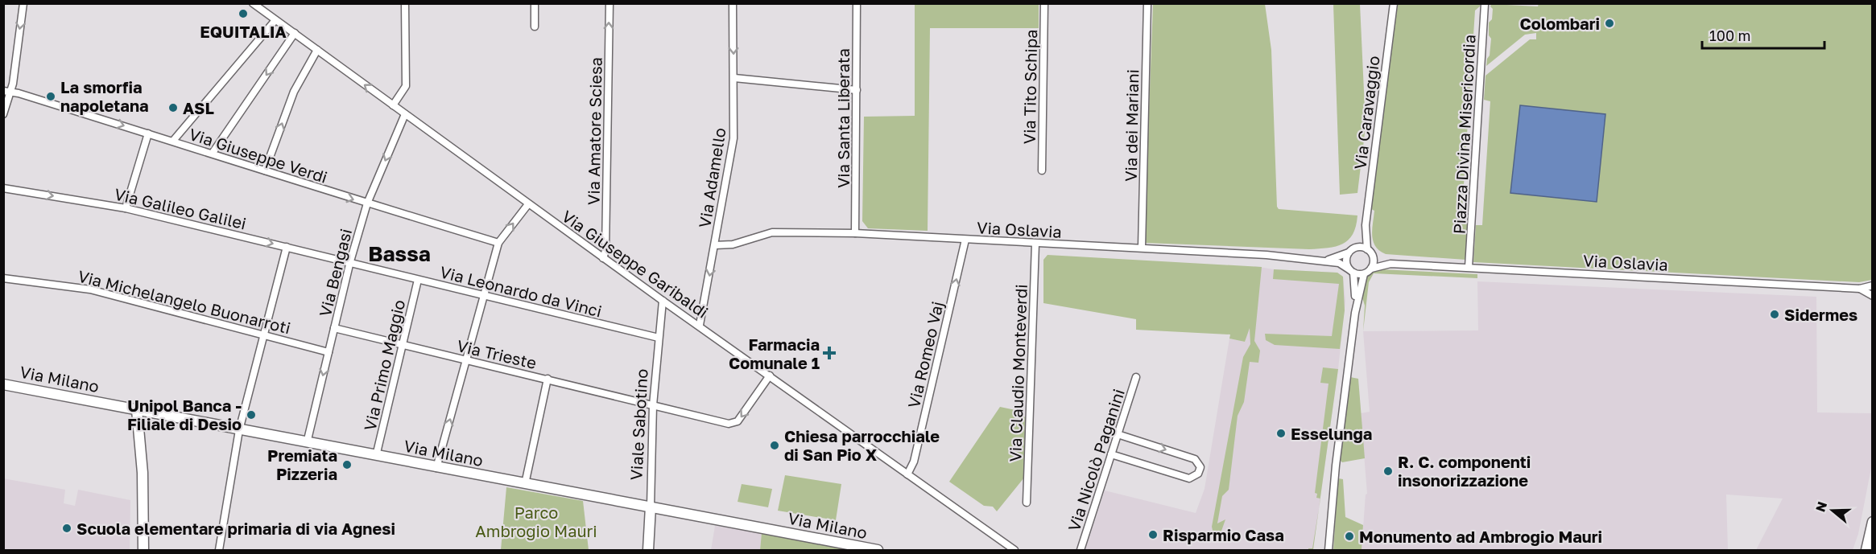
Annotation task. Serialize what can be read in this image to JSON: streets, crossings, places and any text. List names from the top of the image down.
{
  "streets": {
    "main road": ["Via Milano", "Viale Sabotino"],
    "street": [
      "Via Tito Schipa",
      "Via Caravaggio",
      "Via Santa Liberata",
      "Via dei Mariani",
      "Via Amatore Sciesa",
      "Piazza Divina Misericordia",
      "Via Giuseppe Verdi",
      "Via Adamello",
      "Via Galileo Galilei",
      "Via Oslavia",
      "Via Giuseppe Garibaldi",
      "Via Bengasi",
      "Via Leonardo da Vinci",
      "Via Michelangelo Buonarroti",
      "Via Trieste",
      "Via Romeo Vaj",
      "Via Primo Maggio",
      "Via Claudio Monteverdi",
      "Via Nicolò Paganini"
    ]
  },
  "crossings": [
    ["Via Caravaggio", "Via Oslavia"],
    ["Via Santa Liberata", "Via Oslavia"],
    ["Via dei Mariani", "Via Oslavia"],
    ["Via Amatore Sciesa", "Via Giuseppe Garibaldi"],
    ["Piazza Divina Misericordia", "Via Oslavia"],
    ["Via Giuseppe Verdi", "Via Bengasi"],
    ["Via Adamello", "Via Oslavia"],
    ["Via Adamello", "Via Giuseppe Garibaldi"],
    ["Via Galileo Galilei", "Via Bengasi"],
    ["Via Galileo Galilei", "Via Leonardo da Vinci"],
    ["Via Oslavia", "Via Romeo Vaj"],
    ["Via Oslavia", "Via Claudio Monteverdi"],
    ["Via Giuseppe Garibaldi", "Via Bengasi"],
    ["Via Giuseppe Garibaldi", "Via Trieste"],
    ["Via Giuseppe Garibaldi", "Via Romeo Vaj"],
    ["Via Giuseppe Garibaldi", "Viale Sabotino"],
    ["Via Bengasi", "Via Leonardo da Vinci"],
    ["Via Bengasi", "Via Michelangelo Buonarroti"],
    ["Via Bengasi", "Via Trieste"],
    ["Via Bengasi", "Via Milano"],
    ["Via Leonardo da Vinci", "Via Primo Maggio"],
    ["Via Leonardo da Vinci", "Viale Sabotino"],
    ["Via Trieste", "Via Primo Maggio"],
    ["Via Trieste", "Viale Sabotino"],
    ["Via Primo Maggio", "Via Milano"],
    ["Via Milano", "Viale Sabotino"]
  ],
  "one_way": [
    "Via Amatore Sciesa",
    "Via Giuseppe Verdi",
    "Via Adamello",
    "Via Galileo Galilei",
    "Via Bengasi",
    "Via Romeo Vaj"
  ],
  "districts": ["Bassa"],
  "parks": ["Parco Ambrogio Mauri"],
  "places": {
    "other": [
      "EQUITALIA",
      "Colombari",
      "La smorfia napoletana",
      "ASL",
      "Sidermes",
      "Unipol Banca - Filiale di Desio",
      "Esselunga",
      "Chiesa parrocchiale di San Pio X",
      "Premiata Pizzeria",
      "R. C. componenti insonorizzazione",
      "Scuola elementare primaria di via Agnesi",
      "Risparmio Casa",
      "Monumento ad Ambrogio Mauri"
    ],
    "health": ["Farmacia Comunale 1"]
  },
  "scale_bar": "100 m",
  "north": "left"
}
